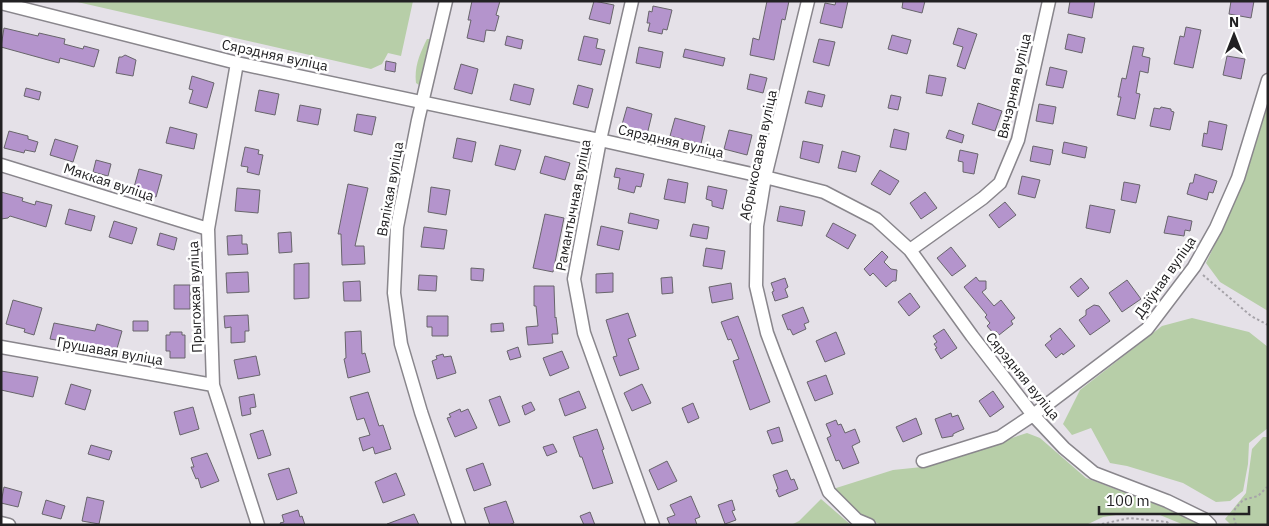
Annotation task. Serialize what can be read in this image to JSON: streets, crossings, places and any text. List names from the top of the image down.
{
  "streets": {
    "street": [
      "Сярэдняя вуліца",
      "Вячэрняя вуліца",
      "Абрыкосавая вуліца",
      "Мяккая вуліца",
      "Вялікая вуліца",
      "Рамантычная вуліца",
      "Дзіўная вуліца",
      "Прыгожая вуліца",
      "Грушавая вуліца"
    ]
  },
  "crossings": [
    ["Сярэдняя вуліца", "Вячэрняя вуліца"],
    ["Сярэдняя вуліца", "Абрыкосавая вуліца"],
    ["Сярэдняя вуліца", "Вялікая вуліца"],
    ["Сярэдняя вуліца", "Рамантычная вуліца"],
    ["Сярэдняя вуліца", "Дзіўная вуліца"],
    ["Сярэдняя вуліца", "Прыгожая вуліца"],
    ["Мяккая вуліца", "Прыгожая вуліца"],
    ["Прыгожая вуліца", "Грушавая вуліца"]
  ],
  "scale_bar": "100 m",
  "north": "top"
}
